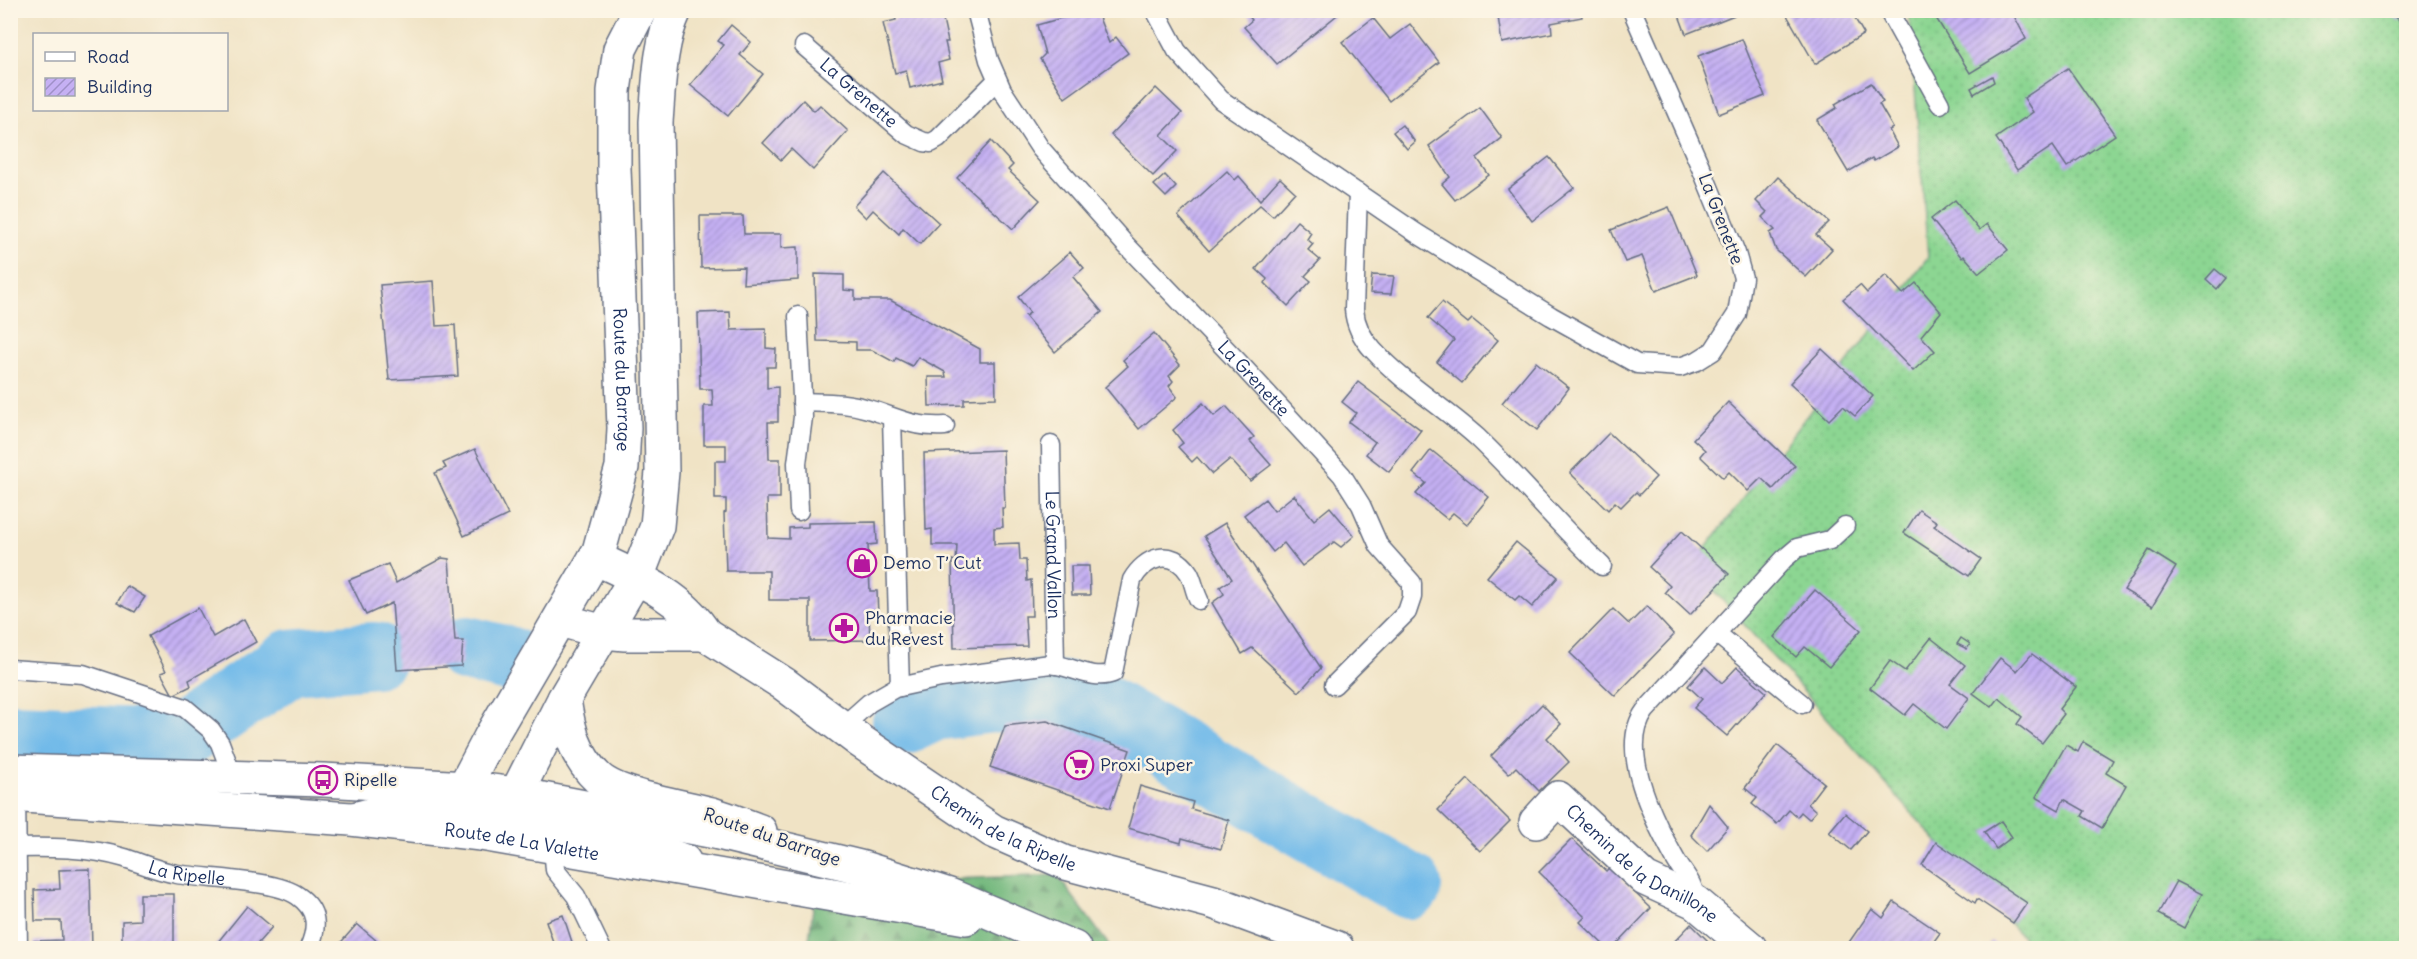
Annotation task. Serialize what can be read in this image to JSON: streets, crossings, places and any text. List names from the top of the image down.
{
  "streets": {
    "street": [
      "Route du Barrage",
      "Chemin de la Ripelle",
      "Route de La Valette",
      "Chemin de la Danillone"
    ],
    "lane": ["La Grenette", "Le Grand Vallon", "La Ripelle"]
  },
  "crossings": [
    ["Route du Barrage", "Chemin de la Ripelle"],
    ["Route du Barrage", "Route de La Valette"]
  ],
  "places": {
    "shop": ["Demo T’ Cut"],
    "pharmacy": ["Pharmacie du Revest"],
    "supermarket": ["Proxi Super"],
    "bus stop": ["Ripelle"]
  },
  "legend": ["Road", "Building"]
}
